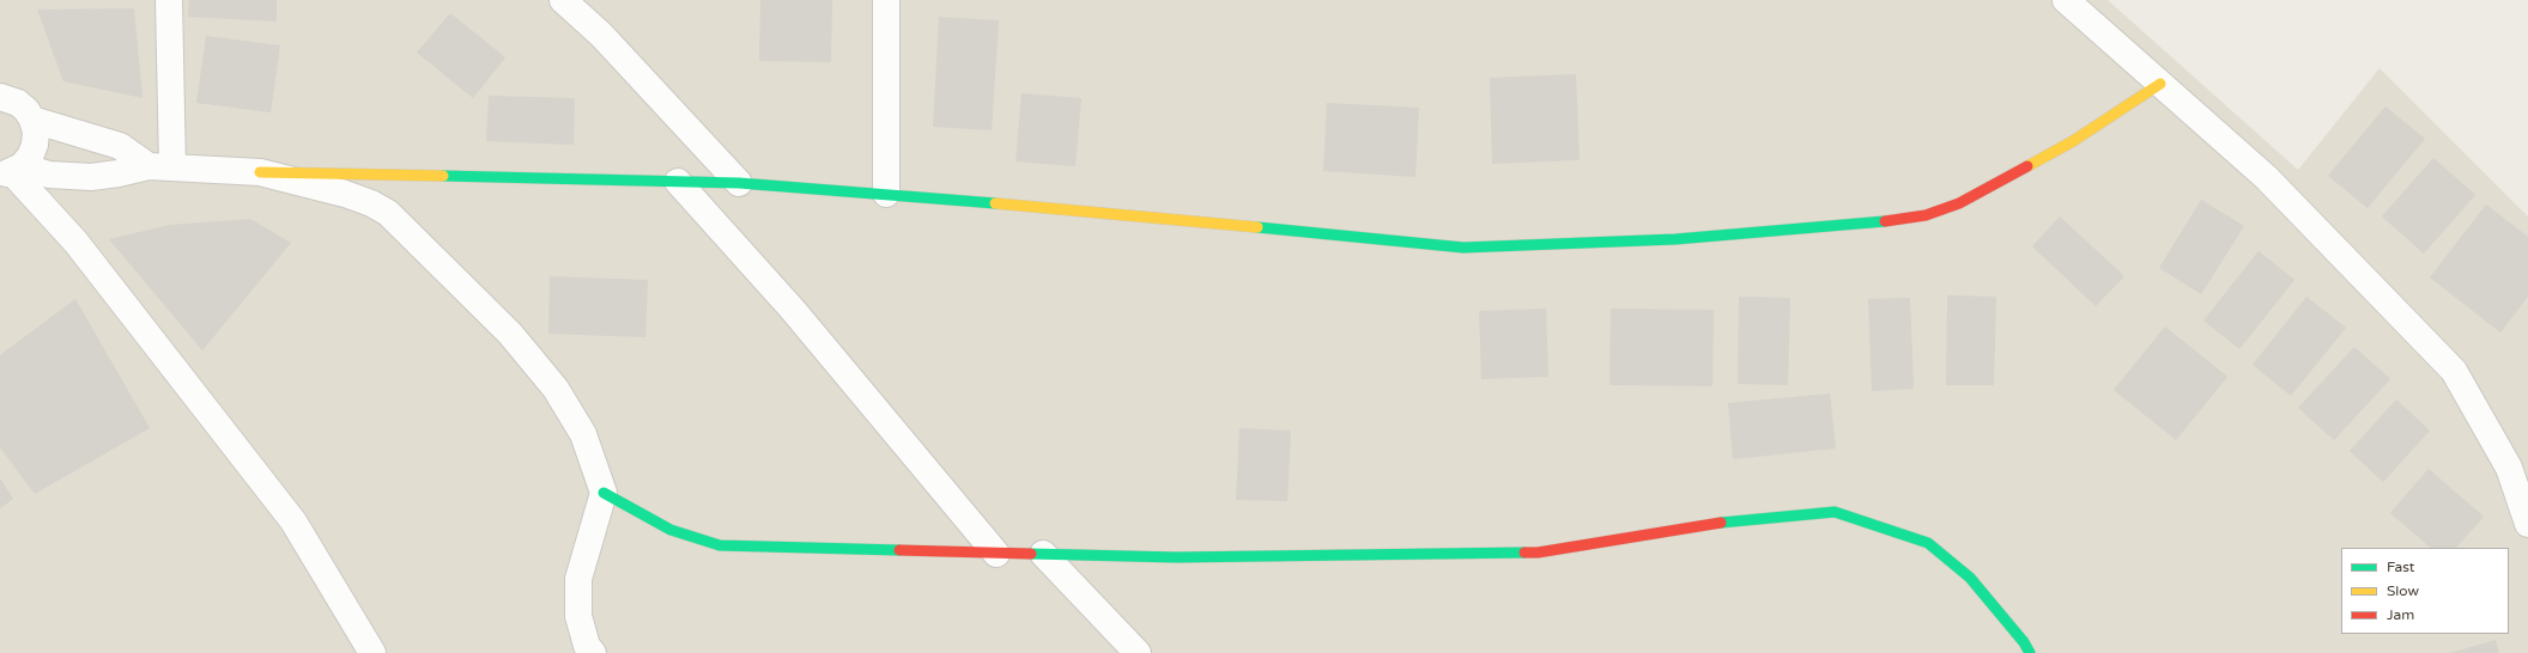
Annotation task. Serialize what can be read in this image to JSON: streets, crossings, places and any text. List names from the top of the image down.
{
  "legend": ["Fast", "Slow", "Jam"]
}
